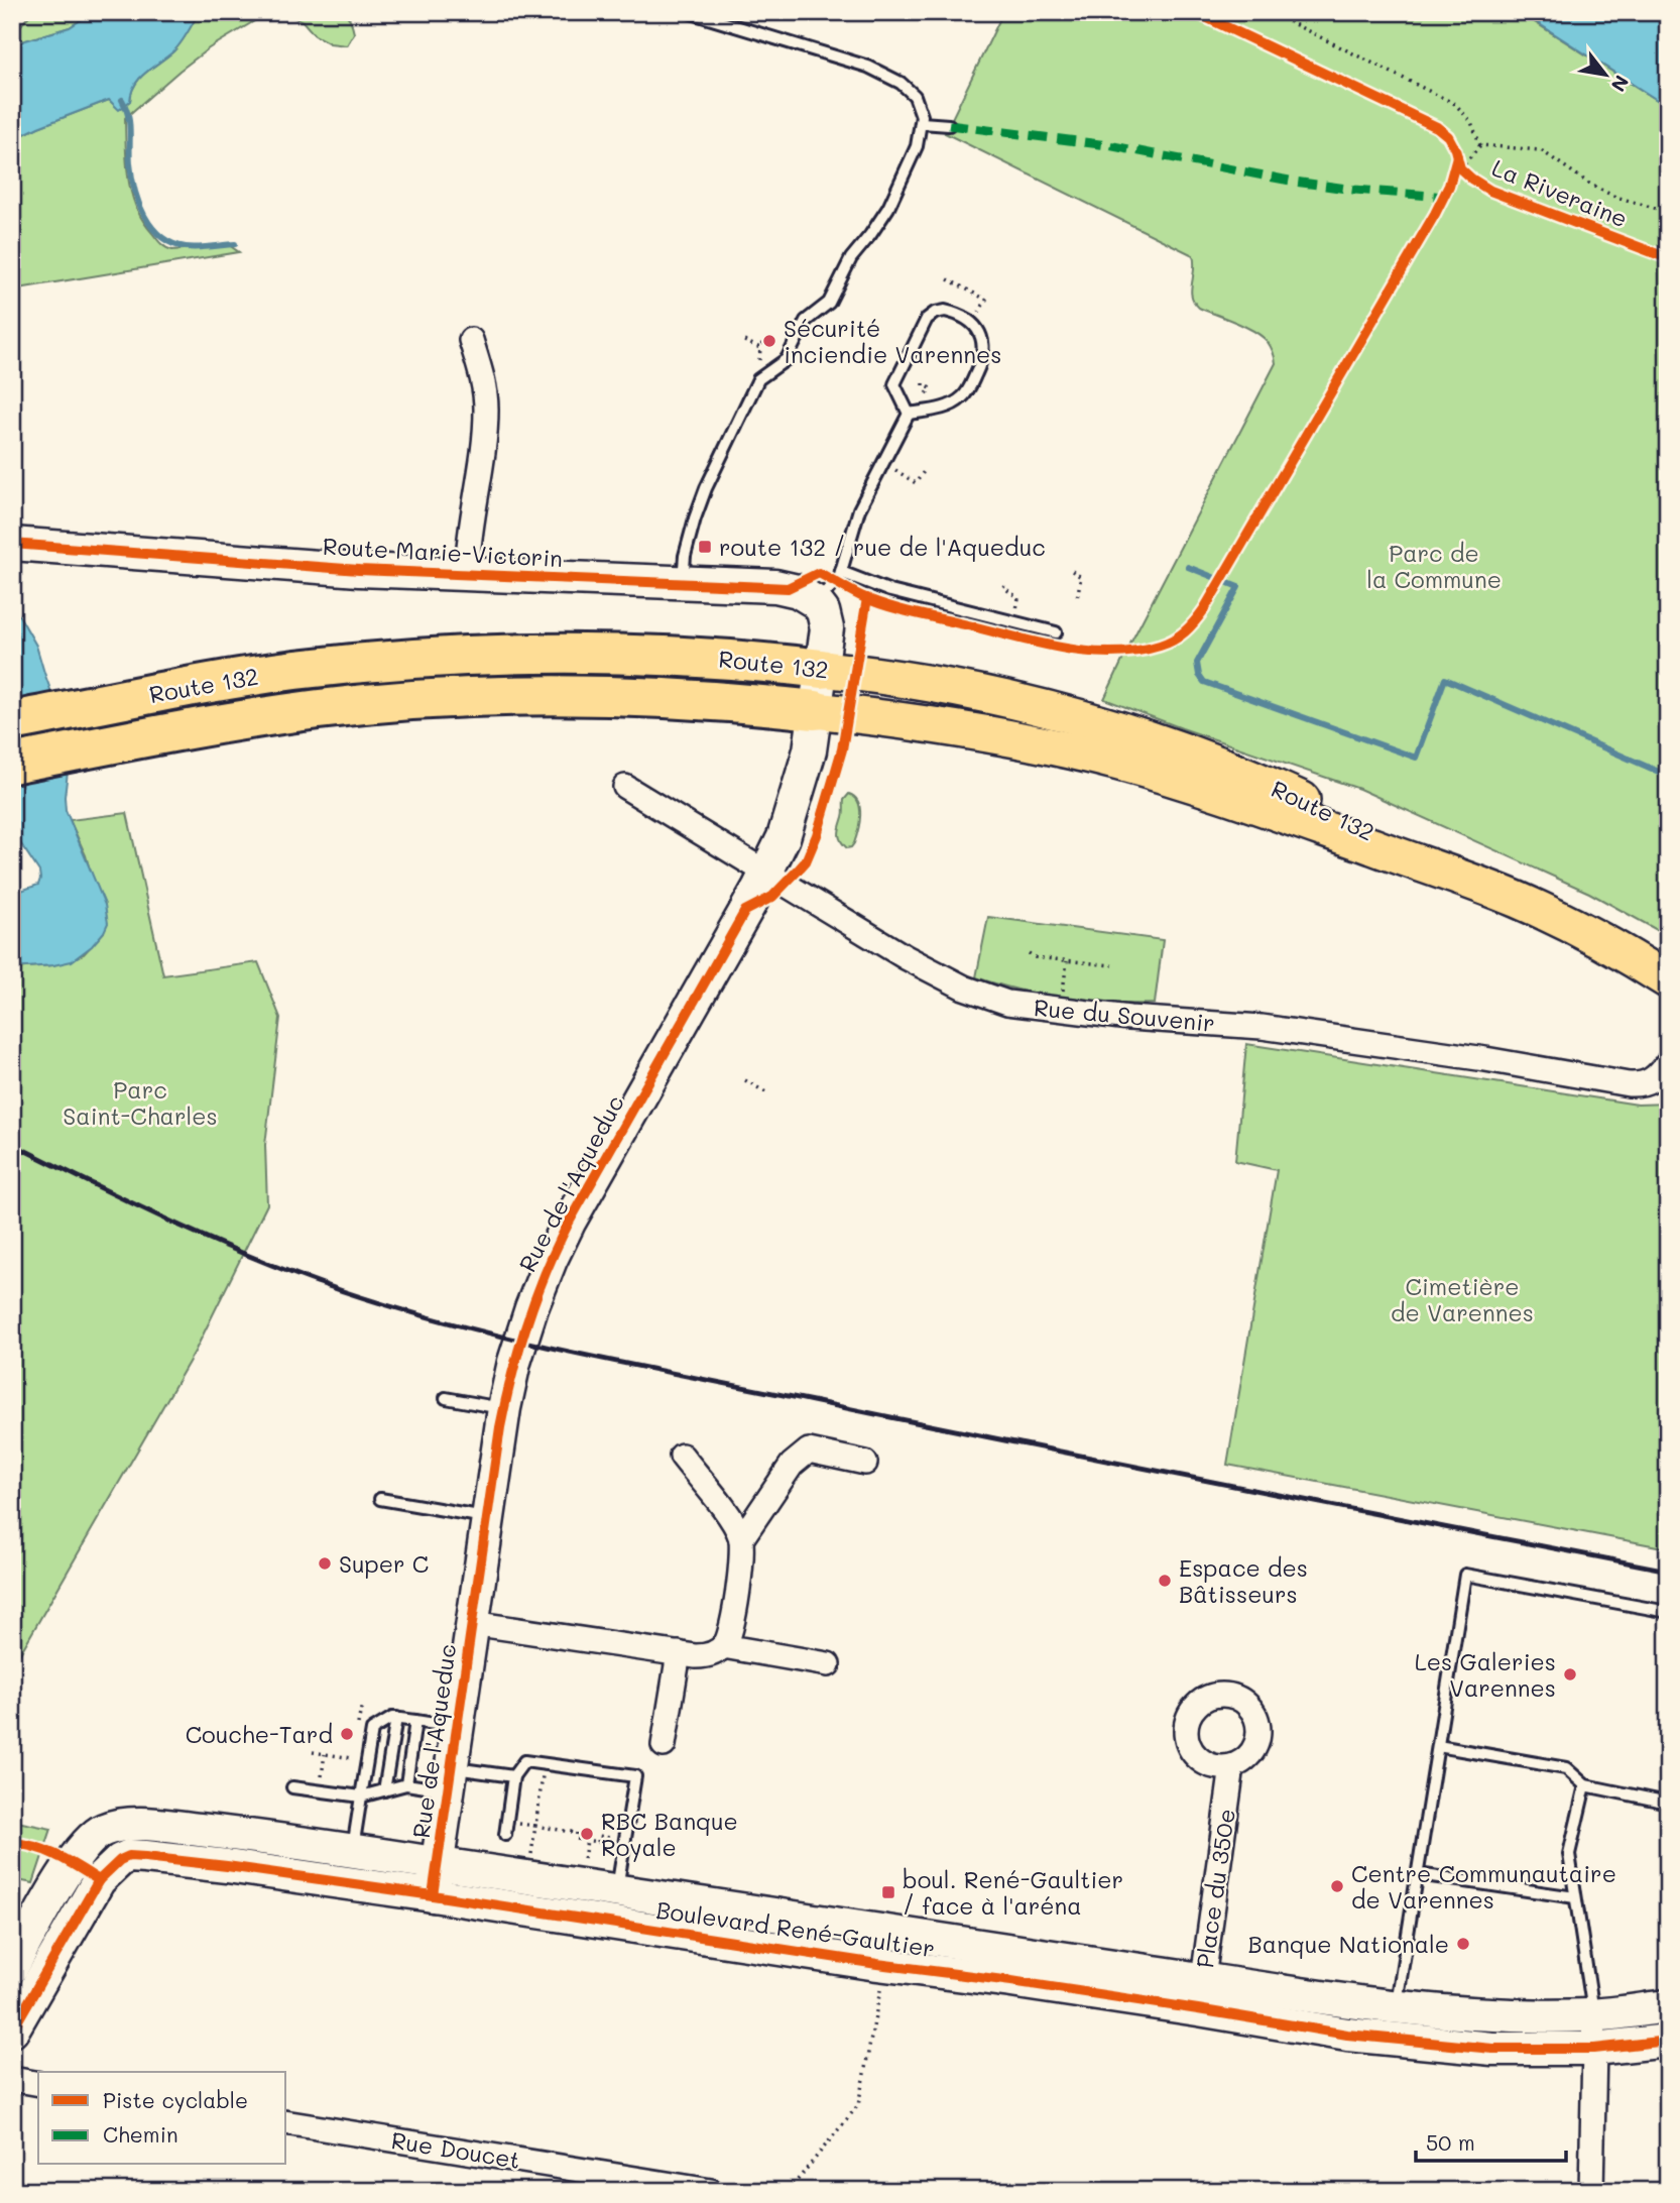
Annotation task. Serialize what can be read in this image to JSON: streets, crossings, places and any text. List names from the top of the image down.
{
  "streets": {
    "highway": ["Route 132"],
    "street": [
      "Route Marie-Victorin",
      "Rue du Souvenir",
      "Rue de l'Aqueduc",
      "Place du 350e",
      "Boulevard René-Gaultier",
      "Rue Doucet"
    ],
    "cycle path": ["La Riveraine"]
  },
  "crossings": [
    ["Route 132", "Rue de l'Aqueduc"],
    ["Rue du Souvenir", "Rue de l'Aqueduc"],
    ["Rue de l'Aqueduc", "Boulevard René-Gaultier"],
    ["Place du 350e", "Boulevard René-Gaultier"]
  ],
  "parks": ["Parc de la Commune", "Parc Saint-Charles", "Cimetière de Varennes"],
  "places": {
    "other": [
      "Sécurité inciendie Varennes",
      "Super C",
      "Espace des Bâtisseurs",
      "Les Galeries Varennes",
      "Couche-Tard",
      "RBC Banque Royale",
      "Centre Communautaire de Varennes",
      "Banque Nationale"
    ],
    "transit": ["route 132 / rue de l'Aqueduc", "boul. René-Gaultier / face à l'aréna"]
  },
  "legend": ["Piste cyclable", "Chemin"],
  "scale_bar": "50 m",
  "north": "bottom right"
}
